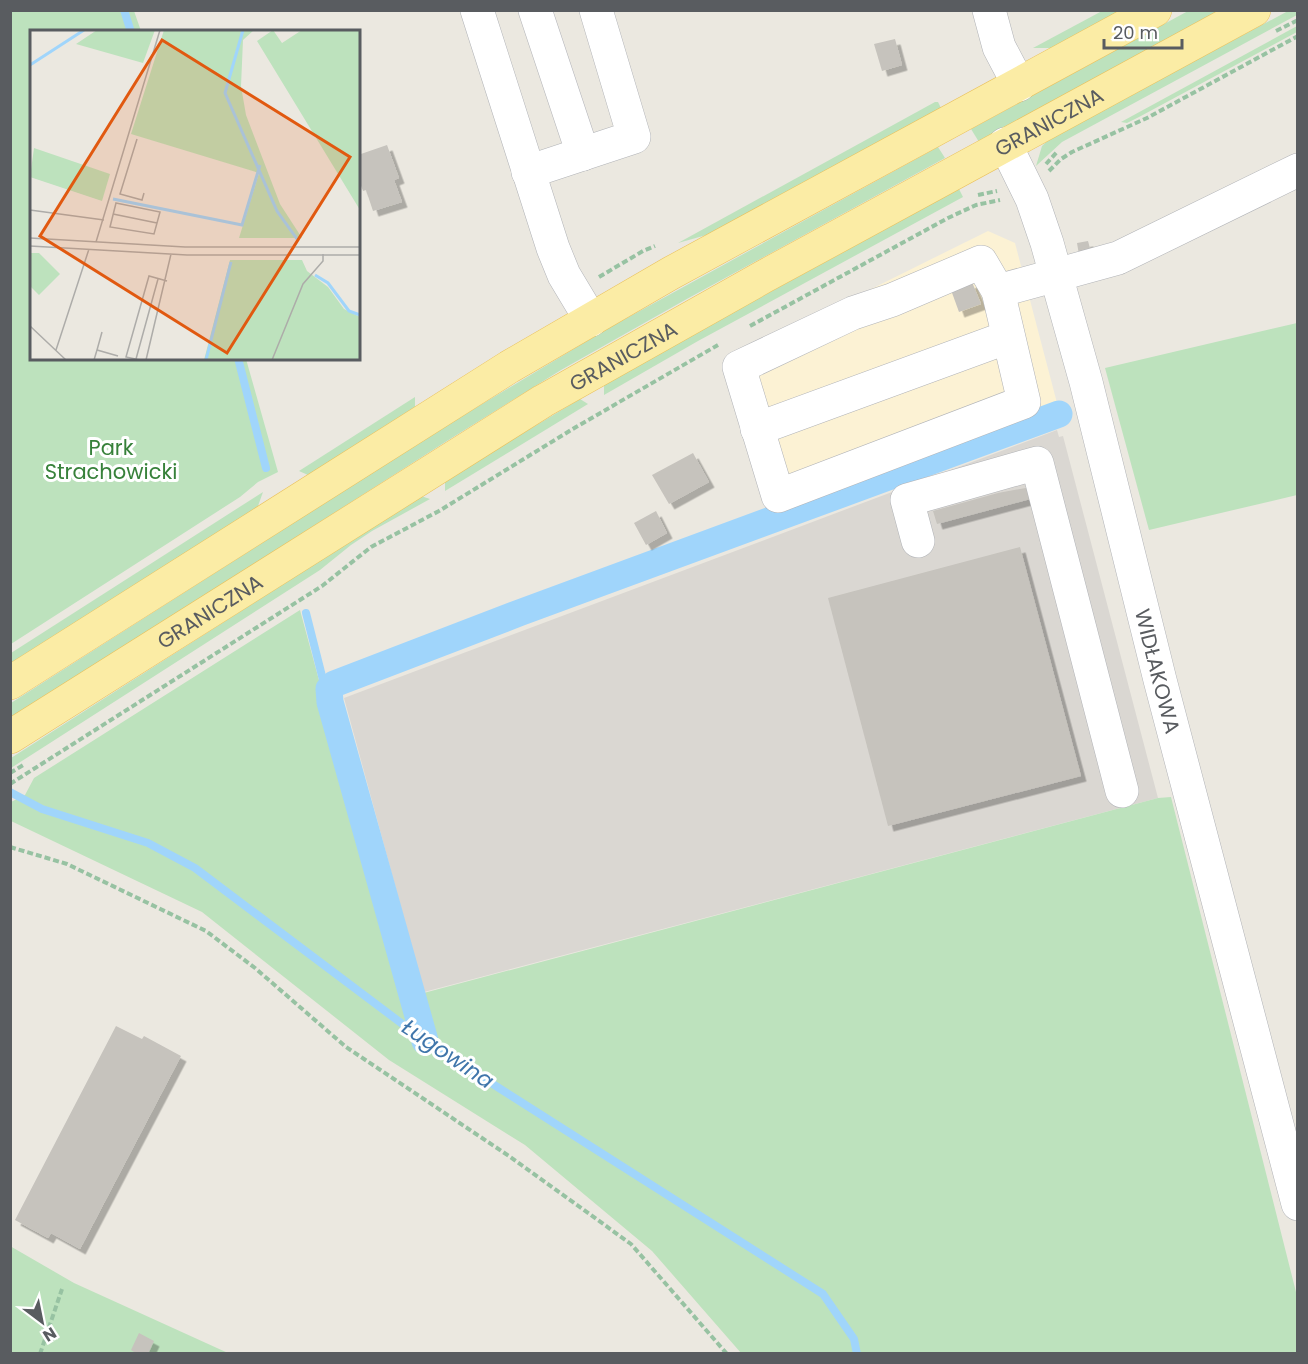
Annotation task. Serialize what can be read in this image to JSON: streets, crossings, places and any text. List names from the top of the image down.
{
  "streets": {
    "main road": ["GRANICZNA"],
    "street": ["WIDŁAKOWA"]
  },
  "crossings": [
    ["GRANICZNA", "WIDŁAKOWA"]
  ],
  "water": ["Ługowina"],
  "parks": ["Park Strachowicki"],
  "scale_bar": "20 m",
  "north": "bottom right"
}
